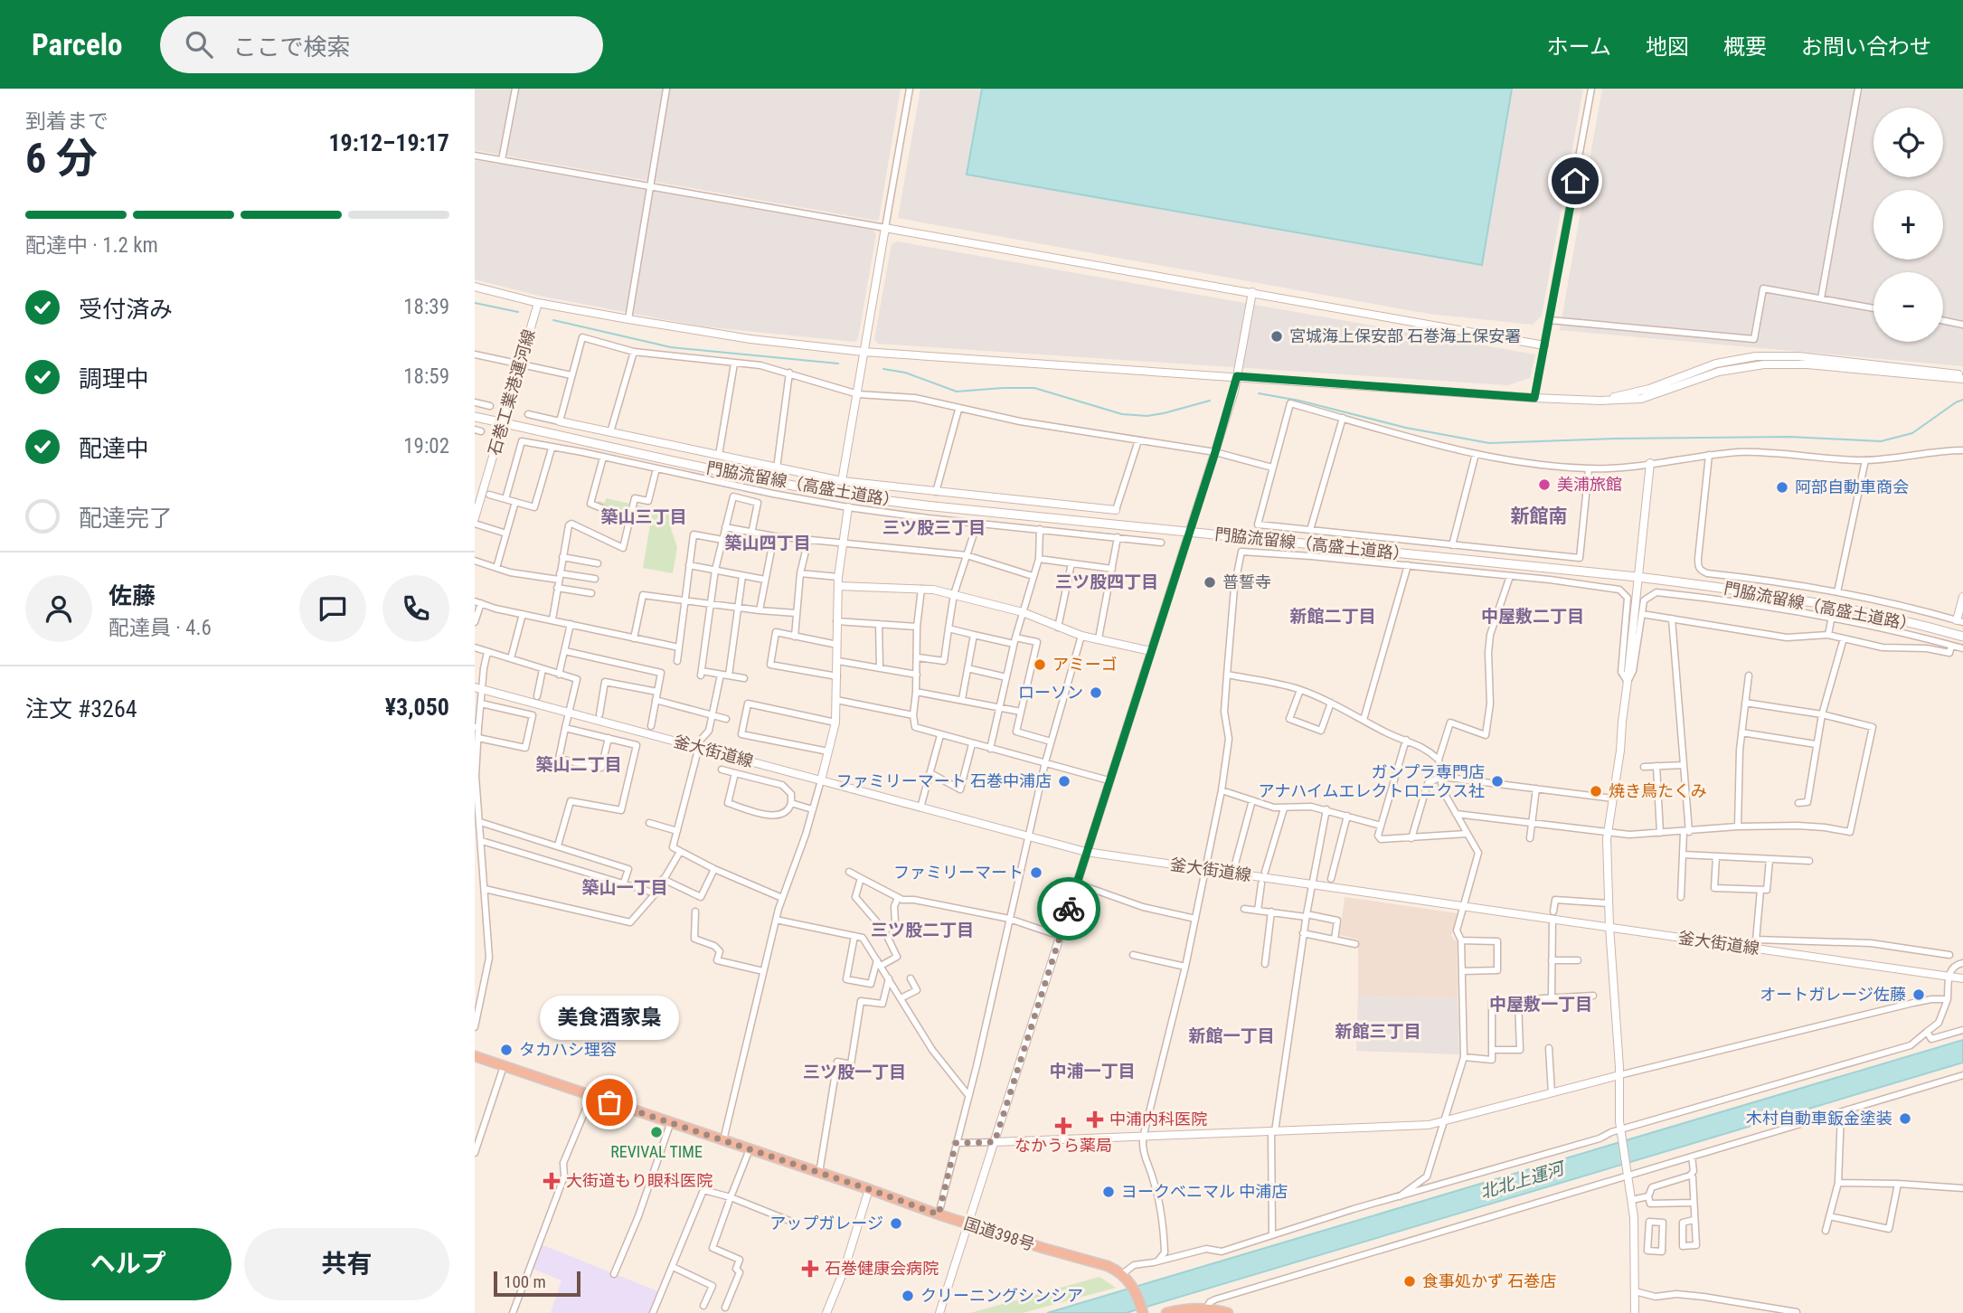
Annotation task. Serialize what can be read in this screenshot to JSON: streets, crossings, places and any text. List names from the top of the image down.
{
  "streets": {
    "highway": ["国道398号"],
    "main road": ["門脇流留線（高盛土道路）"],
    "street": ["石巻工業港運河線", "釜大街道線"]
  },
  "crossings": [
    ["石巻工業港運河線", "門脇流留線（高盛土道路）"]
  ],
  "districts": [
    "築山三丁目",
    "新館南",
    "三ツ股三丁目",
    "築山四丁目",
    "三ツ股四丁目",
    "新館二丁目",
    "中屋敷二丁目",
    "築山二丁目",
    "築山一丁目",
    "三ツ股二丁目",
    "中屋敷一丁目",
    "新館三丁目",
    "新館一丁目",
    "中浦一丁目",
    "三ツ股一丁目"
  ],
  "water": ["北北上運河"],
  "places": {
    "other": [
      "宮城海上保安部 石巻海上保安署",
      "美浦旅館",
      "阿部自動車商会",
      "普誓寺",
      "アミーゴ",
      "ローソン",
      "ファミリーマート 石巻中浦店",
      "ガンプラ専門店 アナハイムエレクトロニクス社",
      "焼き鳥たくみ",
      "ファミリーマート",
      "オートガレージ佐藤",
      "タカハシ理容",
      "美食酒家梟",
      "木村自動車鈑金塗装",
      "REVIVAL TIME",
      "ヨークベニマル 中浦店",
      "アップガレージ",
      "食事処かず 石巻店",
      "クリーニングシンシア"
    ],
    "health": [
      "中浦内科医院",
      "なかうら薬局",
      "大街道もり眼科医院",
      "石巻健康会病院"
    ]
  },
  "scale_bar": "100 m",
  "page": {
    "header": "Parcelo",
    "search": "ここで検索",
    "nav": [
      "ホーム",
      "地図",
      "概要",
      "お問い合わせ"
    ],
    "heading": ["6 分", "到着まで", "19:12–19:17"],
    "panel": [
      "佐藤",
      "配達員 · 4.6",
      "注文 #3264",
      "¥3,050"
    ],
    "map_buttons": ["+", "−"],
    "bar": "配達中 · 1.2 km",
    "list": [
      ["受付済み", "18:39"],
      ["調理中", "18:59"],
      ["配達中", "19:02"],
      "配達完了"
    ],
    "bubble": "美食酒家梟",
    "buttons": ["ヘルプ", "共有"],
    "scale": "100 m"
  }
}
